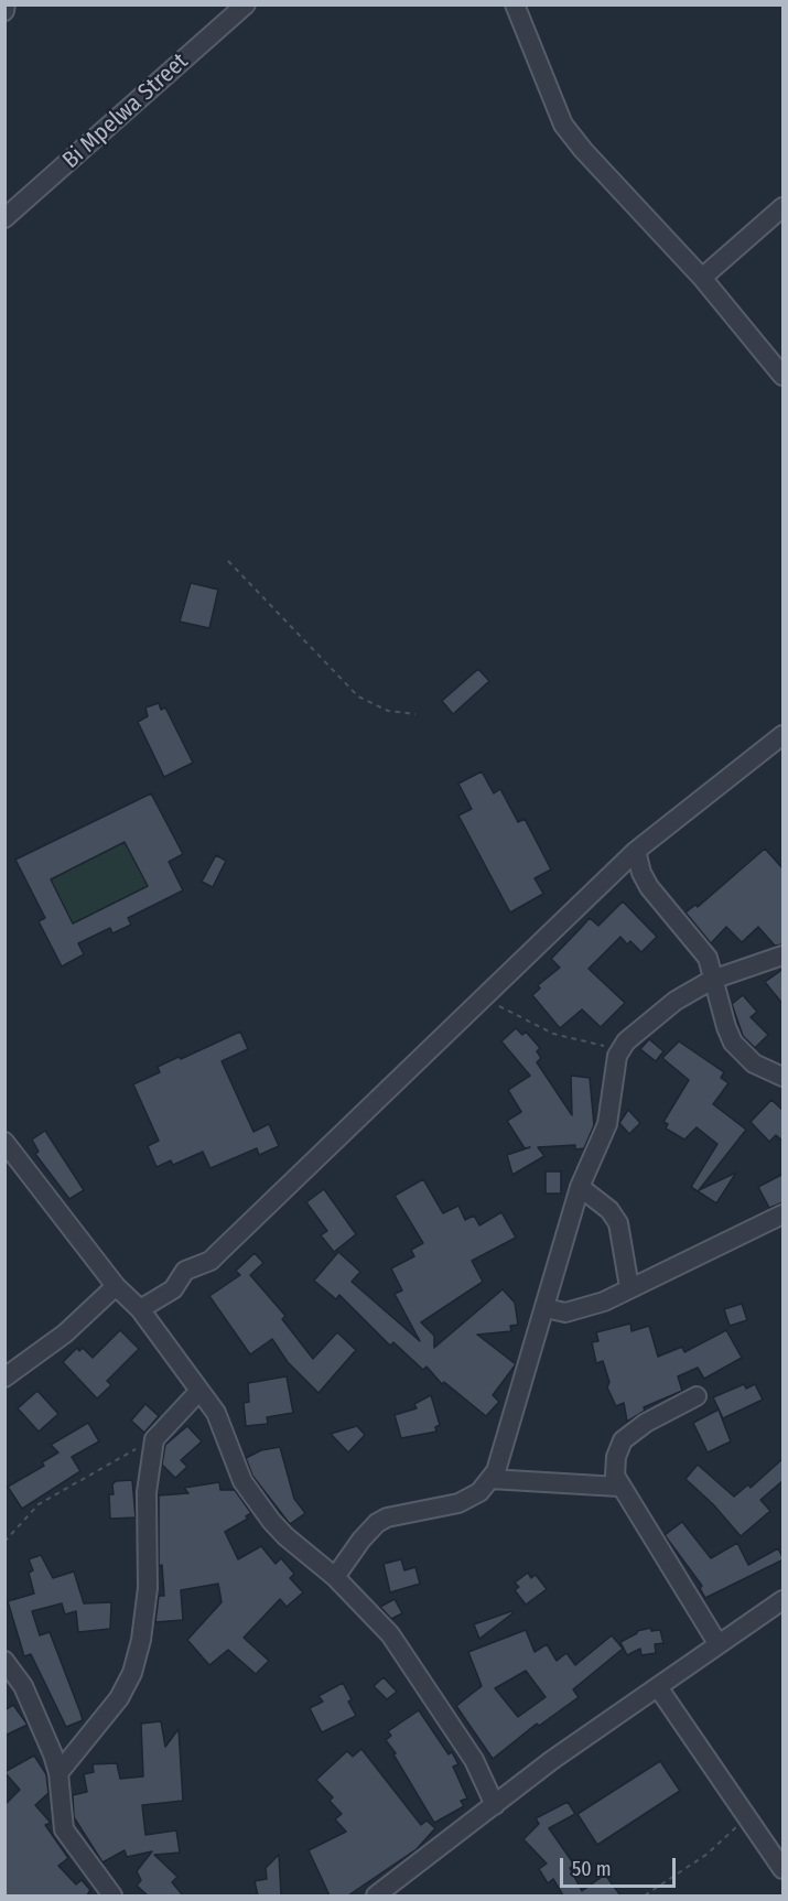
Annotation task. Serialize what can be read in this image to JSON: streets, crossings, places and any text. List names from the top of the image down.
{
  "streets": {
    "street": ["Bi Mpelwa Street"]
  },
  "scale_bar": "50 m"
}
